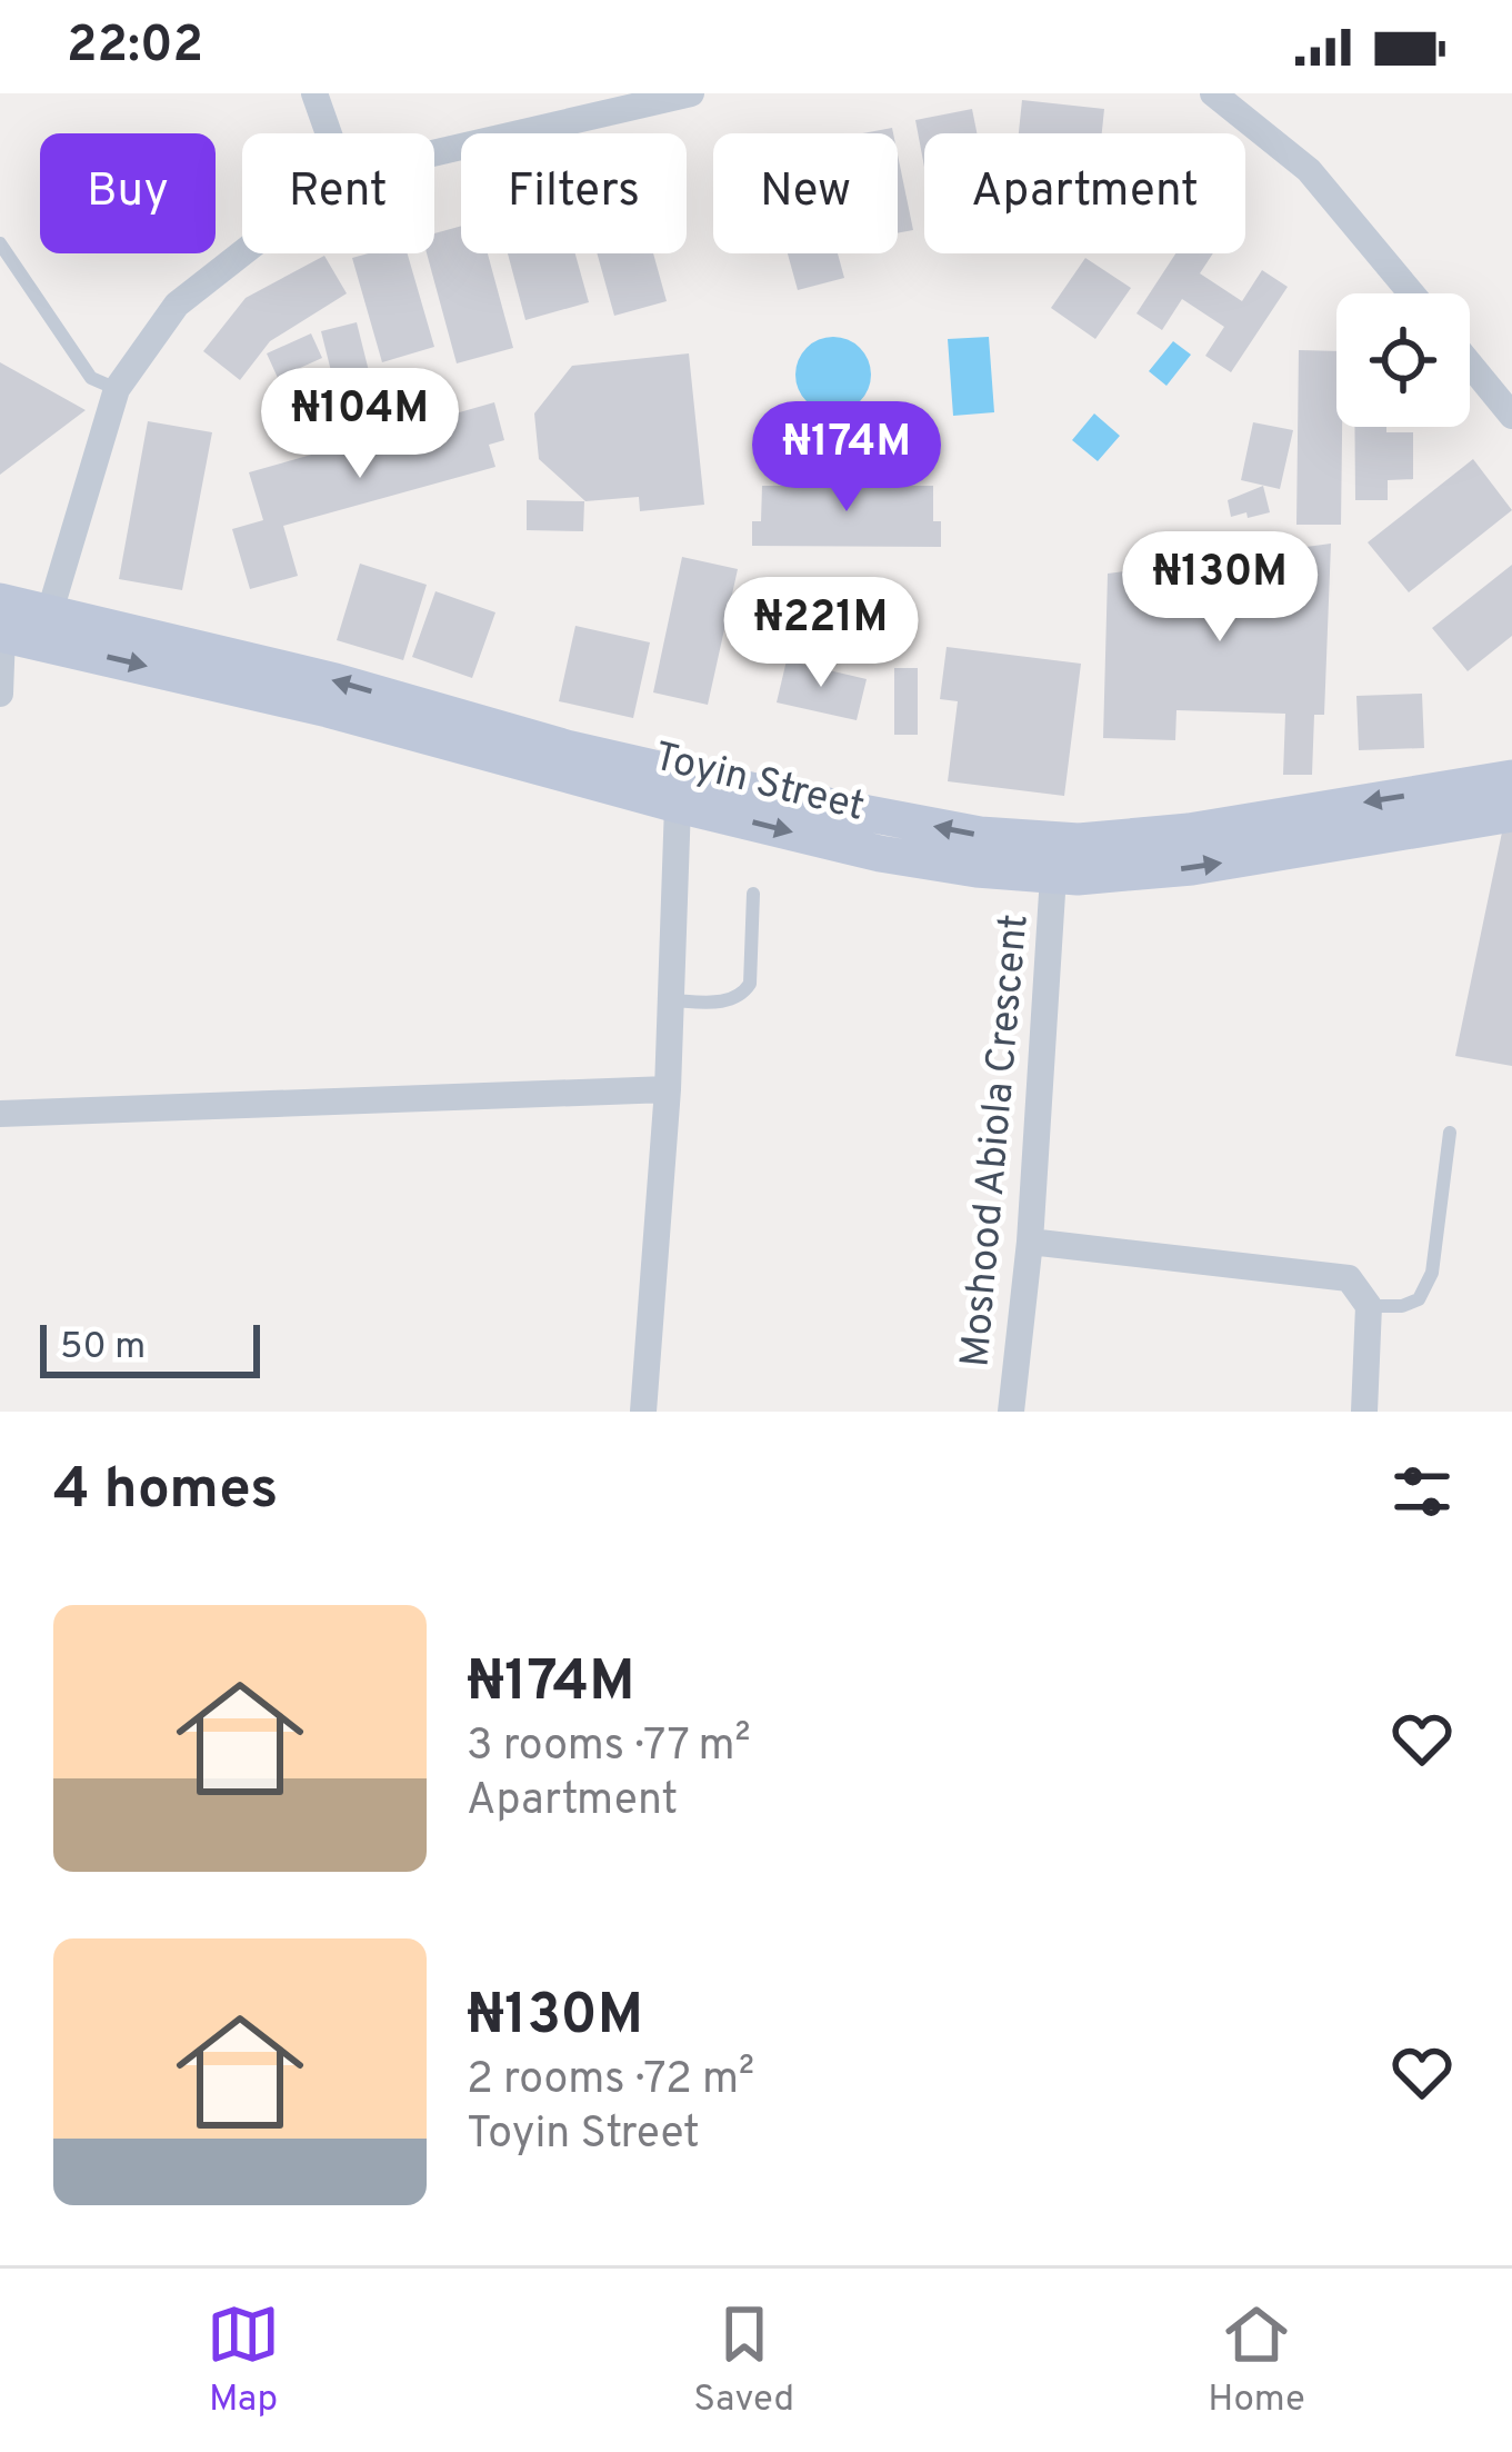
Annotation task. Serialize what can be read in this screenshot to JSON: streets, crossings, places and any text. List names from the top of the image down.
{
  "streets": {
    "street": ["Toyin Street", "Moshood Abiola Crescent"]
  },
  "crossings": [
    ["Toyin Street", "Moshood Abiola Crescent"]
  ],
  "scale_bar": "50 m",
  "page": {
    "status": "22:02",
    "chip": [
      "Buy",
      "Rent",
      "Filters",
      "New",
      "Apartment"
    ],
    "price": [
      "₦104M",
      "₦174M",
      "₦130M",
      "₦221M"
    ],
    "scale": "50 m",
    "heading": "4 homes",
    "list": [
      {
        "name": "₦174M",
        "note": "3 rooms · 77 m² · Apartment"
      },
      {
        "name": "₦130M",
        "note": "2 rooms · 72 m² · Toyin Street"
      }
    ],
    "tabs": ["Map", "Saved", "Home"]
  }
}
